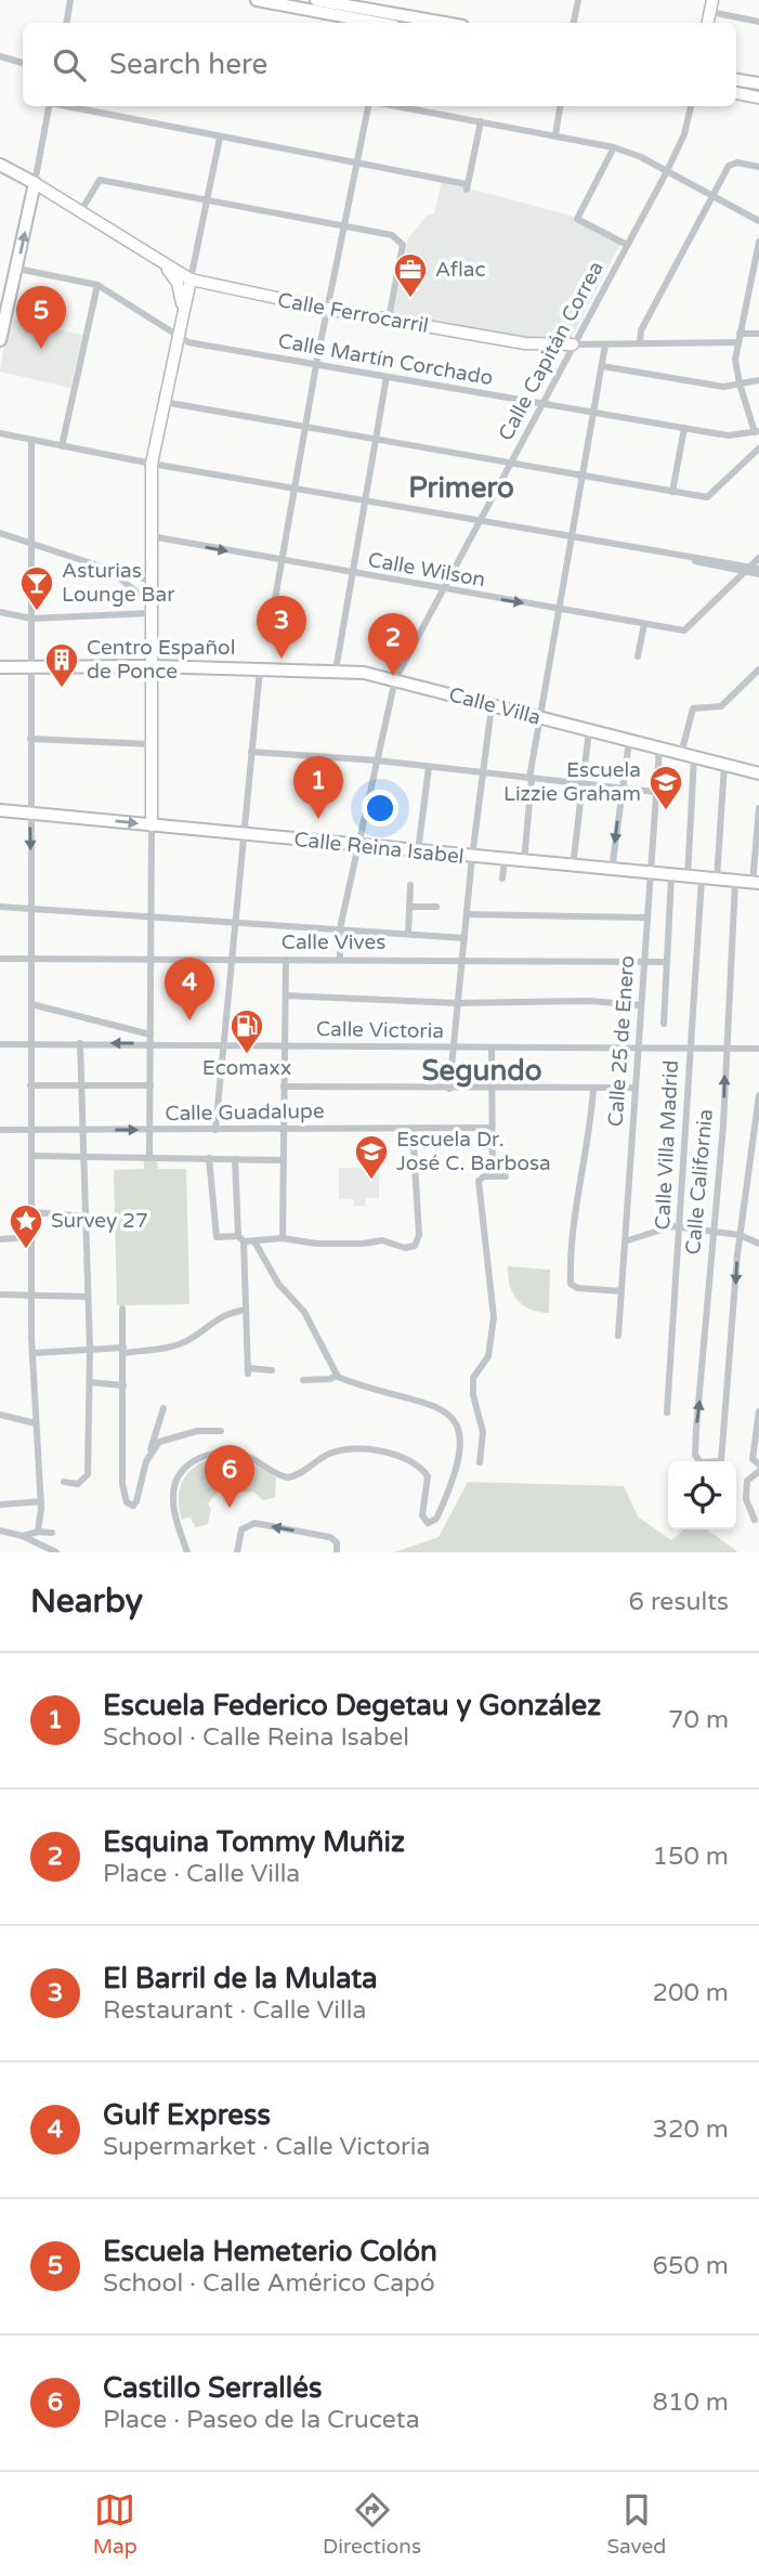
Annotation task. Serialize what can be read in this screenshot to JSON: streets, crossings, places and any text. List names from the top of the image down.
{
  "streets": {
    "main road": ["Calle Ferrocarril", "Calle Villa", "Calle Reina Isabel"],
    "street": [
      "Calle Capitán Correa",
      "Calle Martín Corchado",
      "Calle Wilson",
      "Calle Vives",
      "Calle Victoria",
      "Calle 25 de Enero",
      "Calle Guadalupe",
      "Calle Villa Madrid",
      "Calle California"
    ]
  },
  "crossings": [
    ["Calle Ferrocarril", "Calle Capitán Correa"],
    ["Calle Capitán Correa", "Calle Martín Corchado"],
    ["Calle Capitán Correa", "Calle Wilson"],
    ["Calle Capitán Correa", "Calle Villa"],
    ["Calle Capitán Correa", "Calle Reina Isabel"],
    ["Calle Capitán Correa", "Calle Vives"],
    ["Calle Villa", "Calle 25 de Enero"],
    ["Calle Reina Isabel", "Calle 25 de Enero"],
    ["Calle Reina Isabel", "Calle Villa Madrid"],
    ["Calle Reina Isabel", "Calle California"],
    ["Calle Vives", "Calle 25 de Enero"],
    ["Calle Victoria", "Calle 25 de Enero"],
    ["Calle Victoria", "Calle Villa Madrid"],
    ["Calle Victoria", "Calle California"]
  ],
  "one_way": ["Calle Wilson"],
  "districts": ["Primero", "Segundo"],
  "places": {
    "office": ["Aflac"],
    "bar": ["Asturias Lounge Bar"],
    "building": ["Centro Español de Ponce"],
    "school or university": ["Escuela Lizzie Graham", "Escuela Dr. José C. Barbosa"],
    "fuel station": ["Ecomaxx"],
    "place": ["Survey 27"]
  },
  "page": {
    "search": "Search here",
    "pins": [
      "5",
      "3",
      "2",
      "1",
      "4",
      "6"
    ],
    "heading": ["Nearby", "6 results"],
    "list": [
      {
        "mark": "1",
        "name": "Escuela Federico Degetau y González",
        "note": "School · Calle Reina Isabel",
        "value": "70 m"
      },
      {
        "mark": "2",
        "name": "Esquina Tommy Muñiz",
        "note": "Place · Calle Villa",
        "value": "150 m"
      },
      {
        "mark": "3",
        "name": "El Barril de la Mulata",
        "note": "Restaurant · Calle Villa",
        "value": "200 m"
      },
      {
        "mark": "4",
        "name": "Gulf Express",
        "note": "Supermarket · Calle Victoria",
        "value": "320 m"
      },
      {
        "mark": "5",
        "name": "Escuela Hemeterio Colón",
        "note": "School · Calle Américo Capó",
        "value": "650 m"
      },
      {
        "mark": "6",
        "name": "Castillo Serrallés",
        "note": "Place · Paseo de la Cruceta",
        "value": "810 m"
      }
    ],
    "nav": ["Map", "Directions", "Saved"]
  }
}
